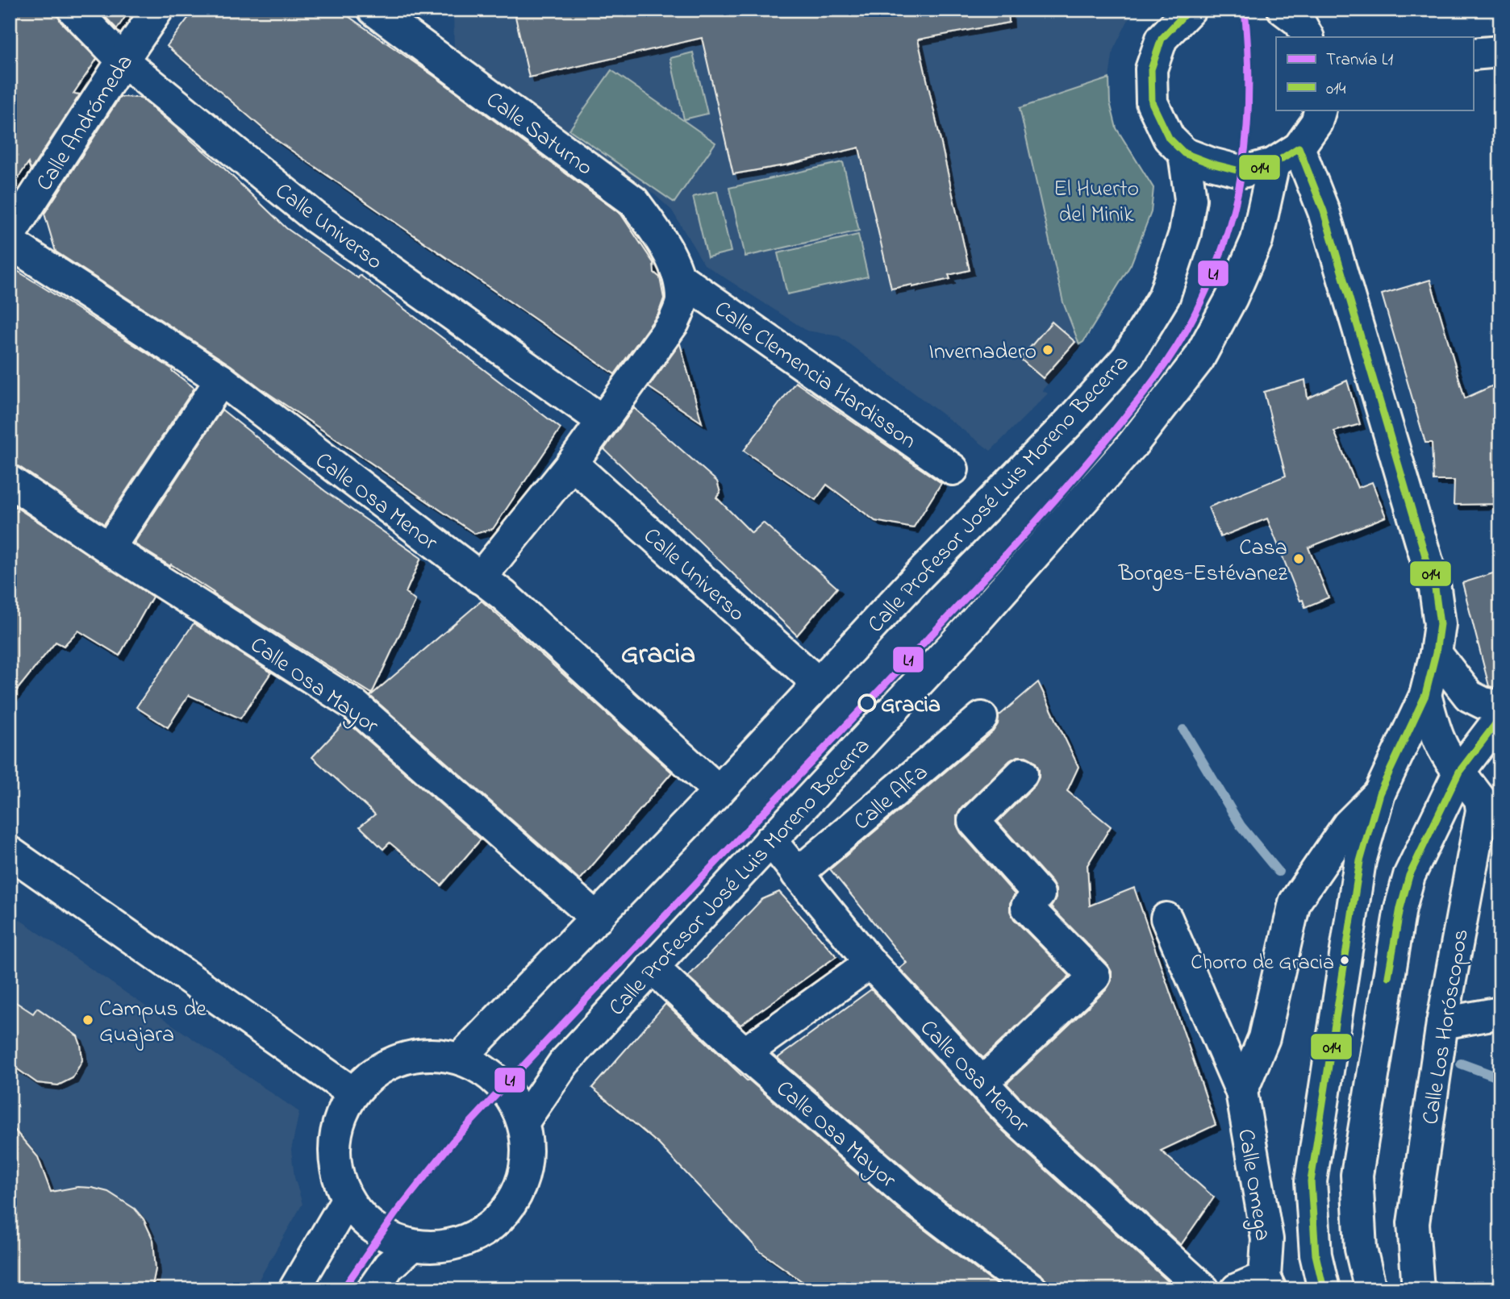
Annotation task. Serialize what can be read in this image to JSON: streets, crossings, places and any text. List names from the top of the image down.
{
  "streets": {
    "street": [
      "Calle Andrómeda",
      "Calle Saturno",
      "Calle Universo",
      "Calle Clemencia Hardisson",
      "Calle Profesor José Luis Moreno Becerra",
      "Calle Osa Menor",
      "Calle Osa Mayor",
      "Calle Alfa",
      "Calle Los Horóscopos",
      "Calle Omega"
    ]
  },
  "crossings": [
    ["Calle Andrómeda", "Calle Universo"],
    ["Calle Saturno", "Calle Clemencia Hardisson"],
    ["Calle Universo", "Calle Profesor José Luis Moreno Becerra"],
    ["Calle Profesor José Luis Moreno Becerra", "Calle Osa Menor"],
    ["Calle Profesor José Luis Moreno Becerra", "Calle Osa Mayor"],
    ["Calle Osa Menor", "Calle Alfa"]
  ],
  "districts": ["Gracia"],
  "parks": ["El Huerto del Minik"],
  "places": [
    "Invernadero",
    "Casa Borges-Estévanez",
    "Gracia",
    "Chorro de Gracia",
    "Campus de Guajara"
  ],
  "lines": ["tram line L1", "transit line 014"],
  "legend": ["Tranvía L1", "014"]
}
